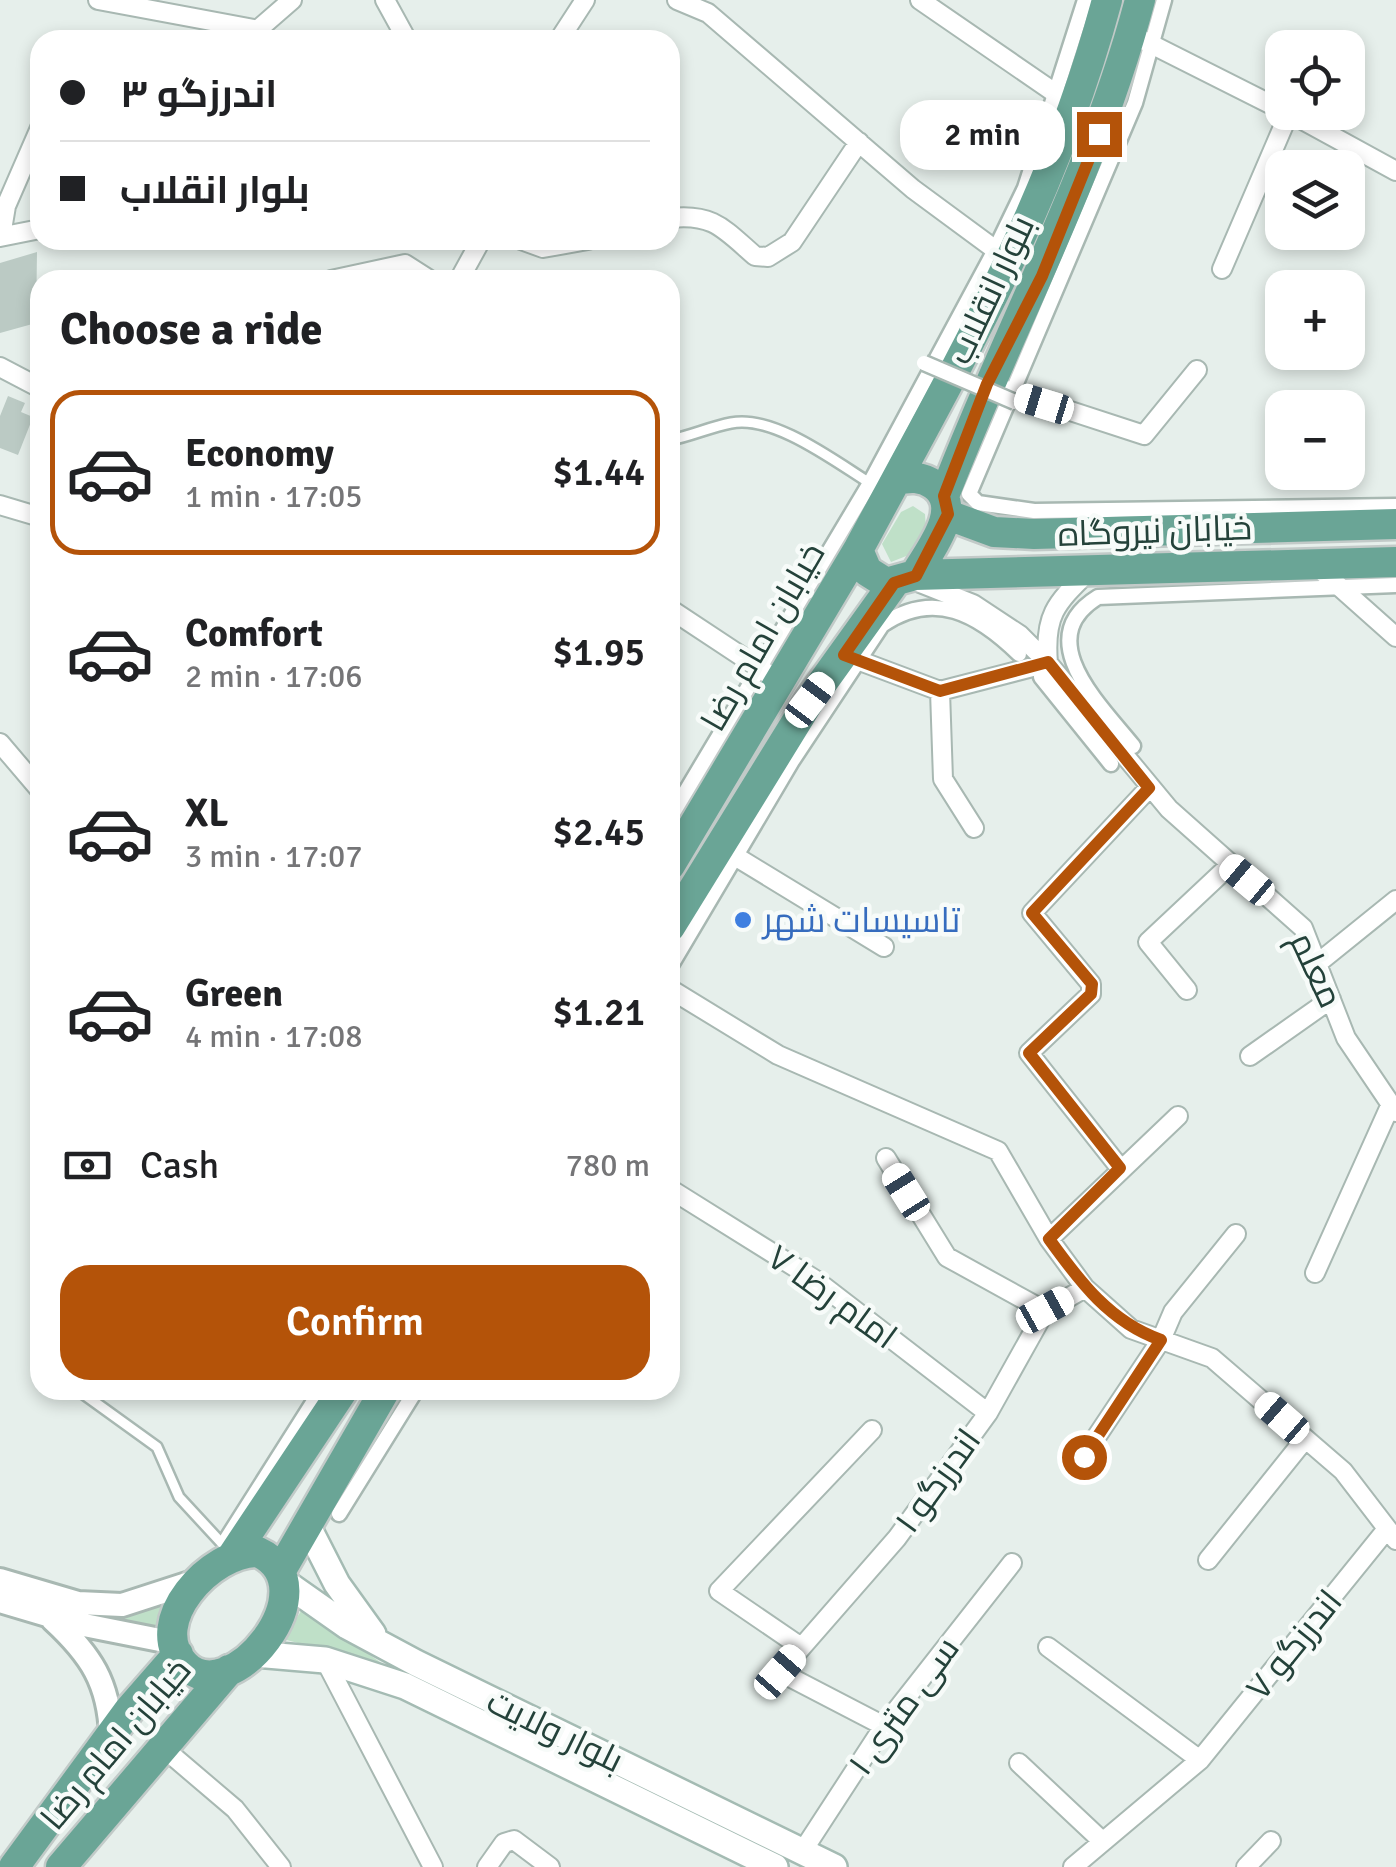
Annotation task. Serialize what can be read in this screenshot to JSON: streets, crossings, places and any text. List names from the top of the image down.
{
  "streets": {
    "main road": [
      "بلوار انقلاب",
      "خیابان نیروگاه",
      "خیابان امام رضا",
      "بلوار ولایت"
    ],
    "street": [
      "معلم",
      "امام رضا ۷",
      "اندرزگو ۱",
      "اندرزگو ۷",
      "سی متری ۱"
    ]
  },
  "crossings": [
    ["بلوار انقلاب", "خیابان نیروگاه"],
    ["بلوار انقلاب", "خیابان امام رضا"],
    ["بلوار انقلاب", "معلم"],
    ["خیابان نیروگاه", "خیابان امام رضا"],
    ["خیابان نیروگاه", "معلم"],
    ["خیابان امام رضا", "معلم"],
    ["خیابان امام رضا", "بلوار ولایت"],
    ["امام رضا ۷", "اندرزگو ۱"],
    ["اندرزگو ۱", "سی متری ۱"],
    ["سی متری ۱", "بلوار ولایت"]
  ],
  "places": ["تاسیسات شهر"],
  "page": {
    "map_buttons": ["+", "−"],
    "banner": ["اندرزگو ۳", "بلوار انقلاب"],
    "bubble": "2 min",
    "heading": "Choose a ride",
    "list": [
      {
        "name": "Economy",
        "note": "1 min · 17:05",
        "value": "$1.44"
      },
      {
        "name": "Comfort",
        "note": "2 min · 17:06",
        "value": "$1.95"
      },
      {
        "name": "XL",
        "note": "3 min · 17:07",
        "value": "$2.45"
      },
      {
        "name": "Green",
        "note": "4 min · 17:08",
        "value": "$1.21"
      }
    ],
    "pay": ["Cash", "780 m"],
    "buttons": "Confirm"
  }
}
